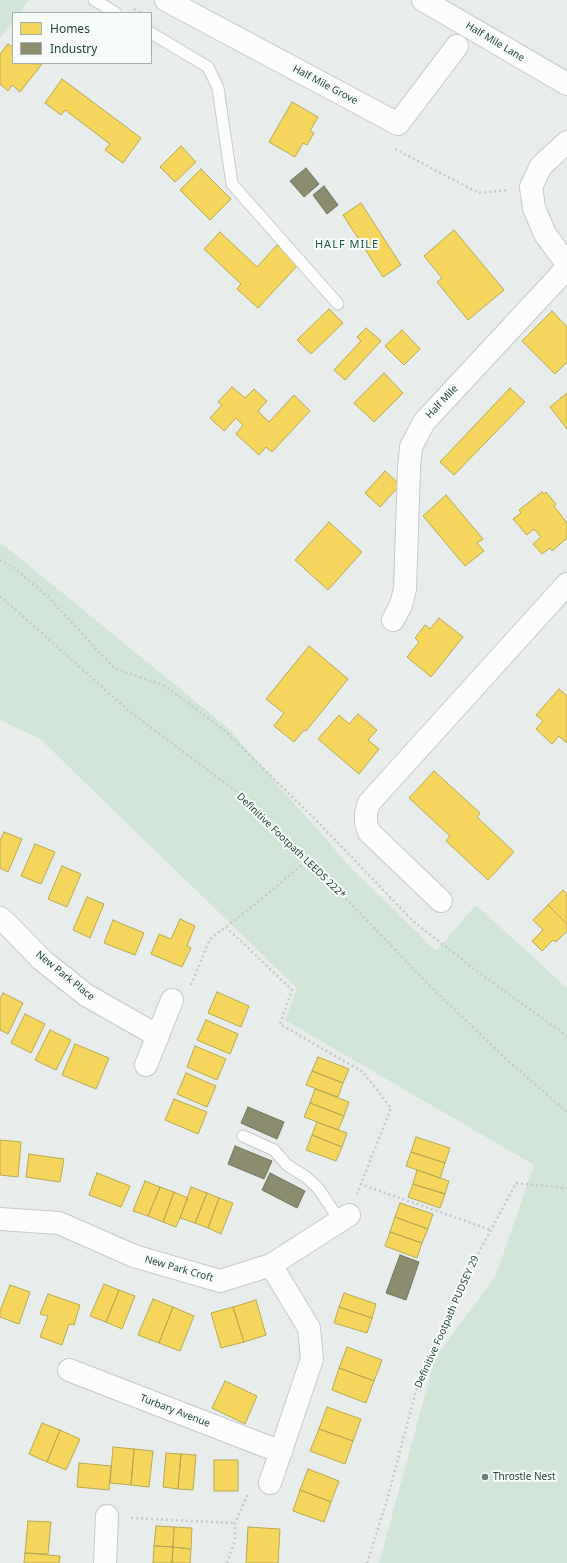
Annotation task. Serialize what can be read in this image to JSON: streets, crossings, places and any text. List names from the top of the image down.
{
  "streets": {
    "street": [
      "Half Mile Lane",
      "Half Mile Grove",
      "Half Mile",
      "New Park Place",
      "New Park Croft",
      "Turbary Avenue"
    ],
    "path": ["Definitive Footpath LEEDS 222*", "Definitive Footpath PUDSEY 29"]
  },
  "districts": ["HALF MILE"],
  "places": ["Throstle Nest"],
  "legend": ["Homes", "Industry"]
}
